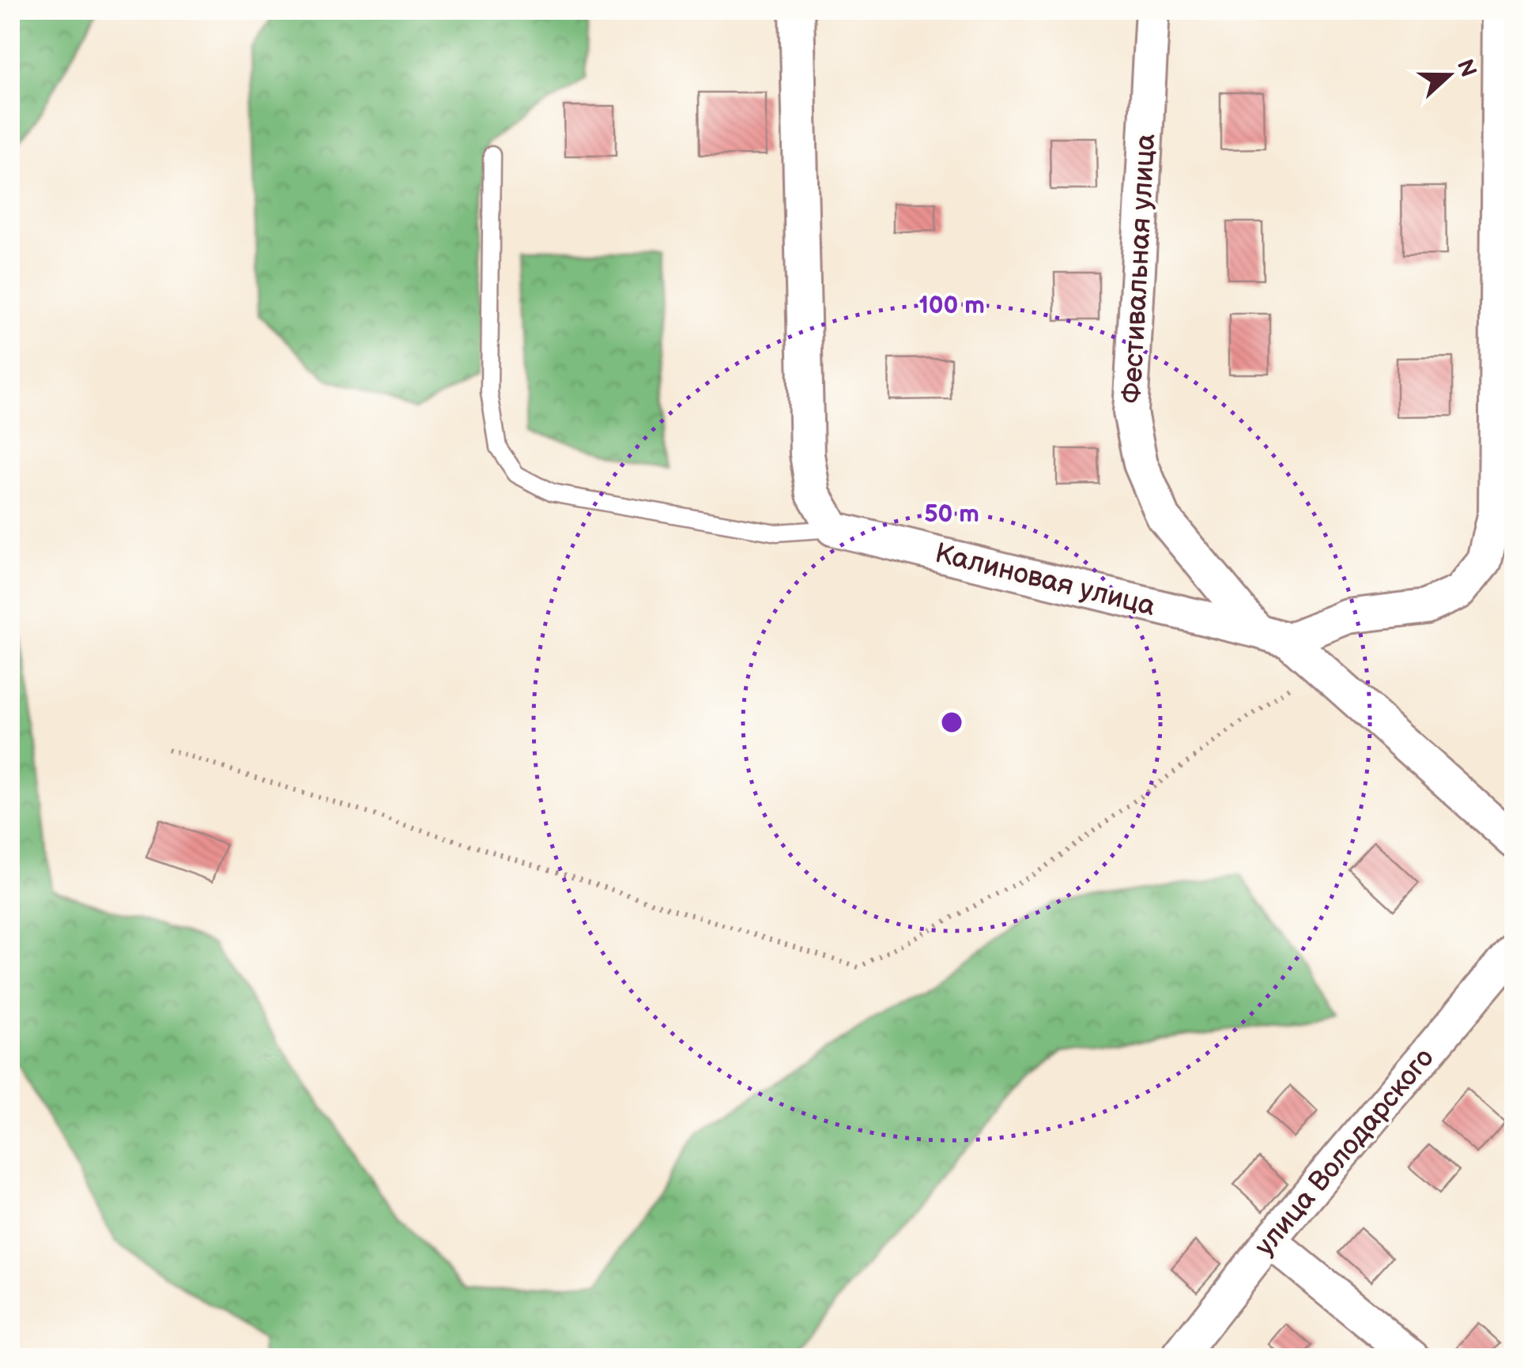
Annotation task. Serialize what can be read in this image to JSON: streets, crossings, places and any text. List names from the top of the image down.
{
  "streets": {
    "street": ["Фестивальная улица", "Калиновая улица", "улица Володарского"]
  },
  "crossings": [
    ["Фестивальная улица", "Калиновая улица"]
  ],
  "north": "right",
  "rings": ["100 m", "50 m"]
}
